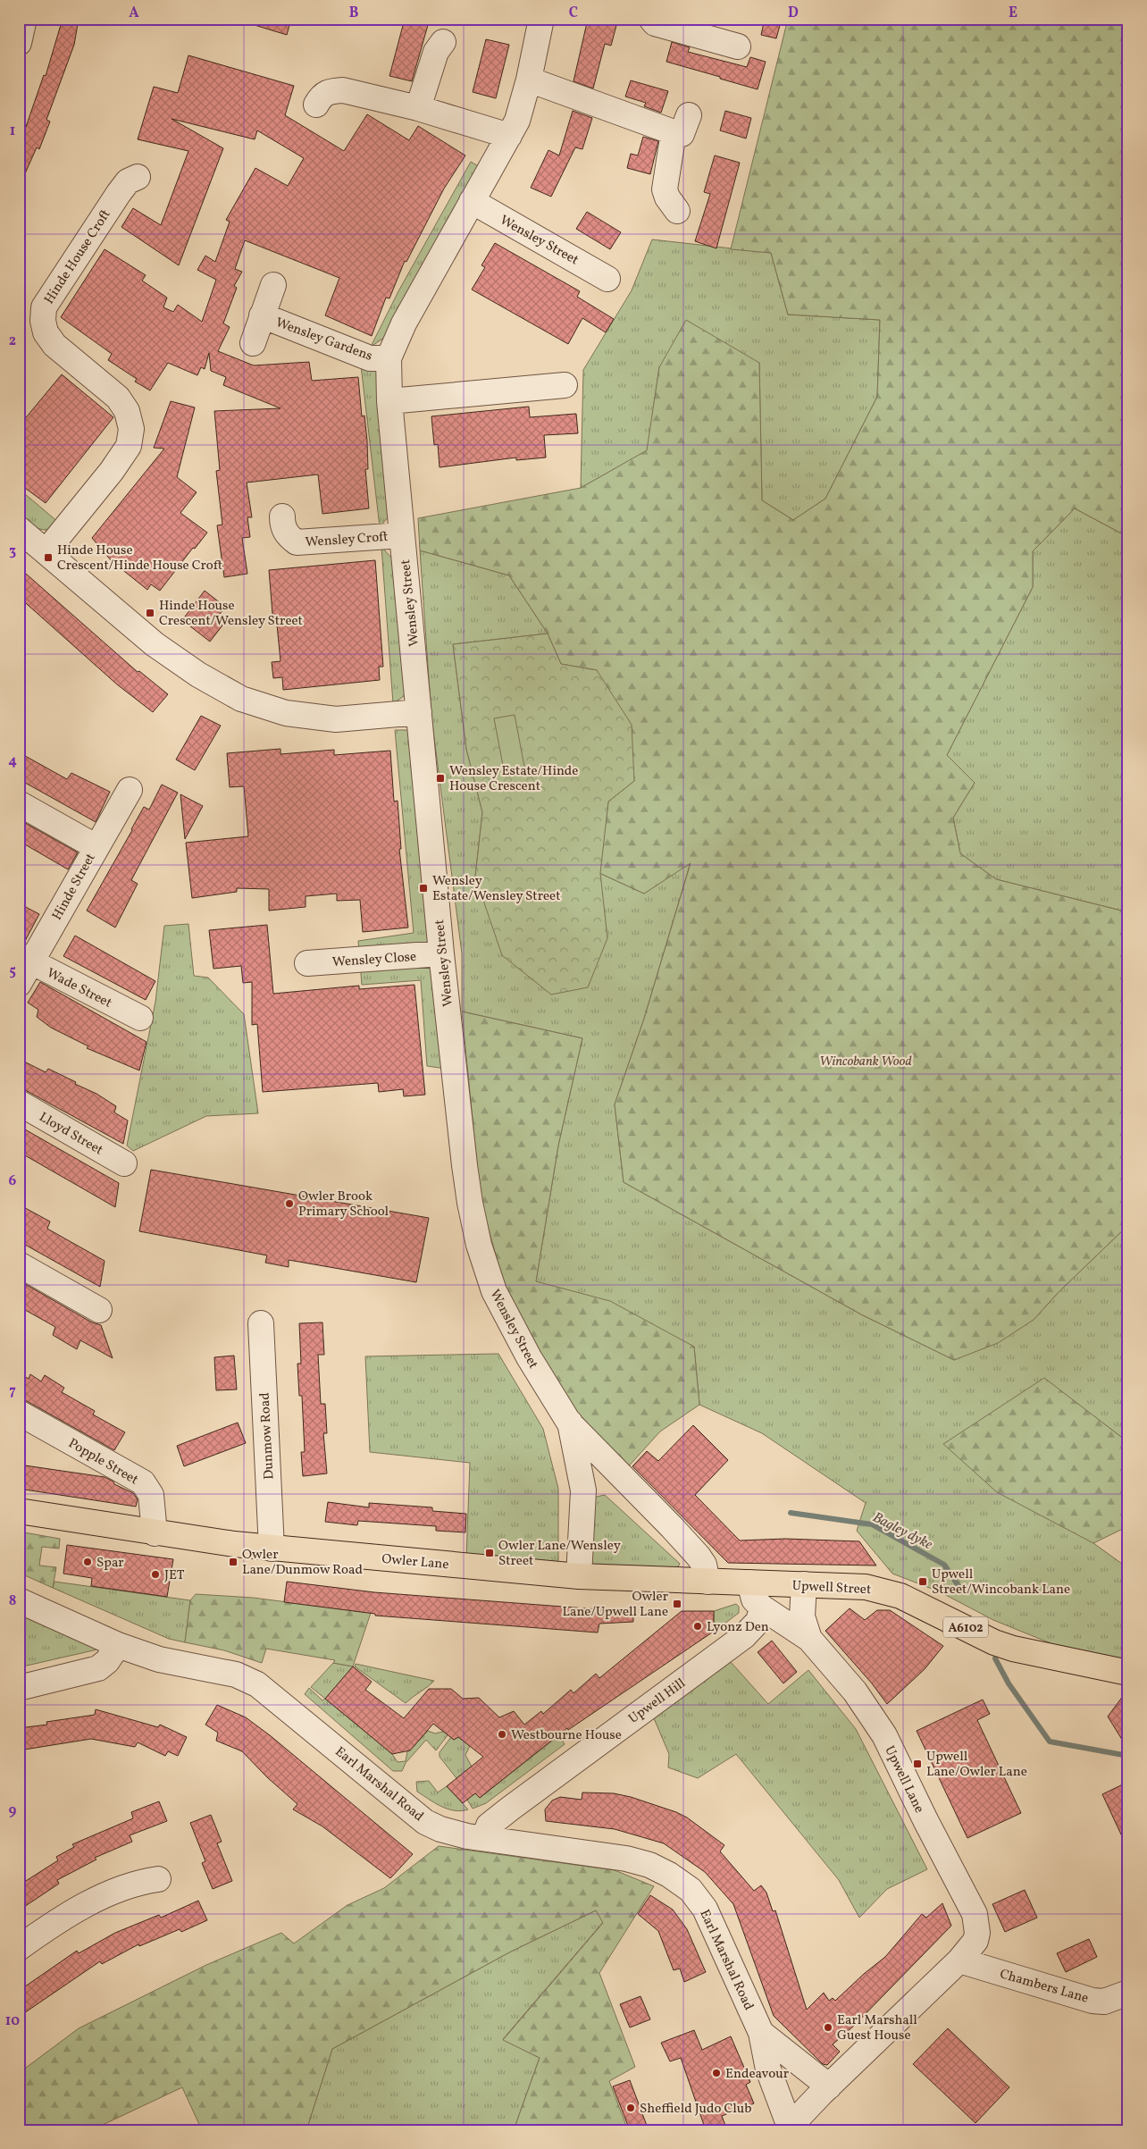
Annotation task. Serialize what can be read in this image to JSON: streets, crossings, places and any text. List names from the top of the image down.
{
  "streets": {
    "main road": ["Owler Lane", "Upwell Street", "A6102"],
    "street": [
      "Wensley Street",
      "Hinde House Croft",
      "Wensley Gardens",
      "Wensley Croft",
      "Hinde Street",
      "Wensley Close",
      "Wade Street",
      "Lloyd Street",
      "Dunmow Road",
      "Popple Street",
      "Upwell Hill",
      "Upwell Lane",
      "Earl Marshal Road",
      "Chambers Lane"
    ]
  },
  "crossings": [
    ["Wensley Street", "Wensley Gardens"],
    ["Wensley Street", "Wensley Croft"],
    ["Wensley Street", "Wensley Close"],
    ["Wensley Street", "Owler Lane"],
    ["Wensley Street", "Upwell Street"],
    ["Hinde Street", "Wade Street"],
    ["Dunmow Road", "Owler Lane"],
    ["Popple Street", "Owler Lane"],
    ["Owler Lane", "Upwell Street"],
    ["Upwell Street", "Upwell Lane"],
    ["Upwell Hill", "Upwell Lane"],
    ["Upwell Hill", "Earl Marshal Road"],
    ["Upwell Lane", "Chambers Lane"]
  ],
  "water": ["Bagley dyke"],
  "parks": ["Wincobank Wood"],
  "places": {
    "transit": [
      "Hinde House Crescent/Hinde House Croft",
      "Hinde House Crescent/Wensley Street",
      "Wensley Estate/Hinde House Crescent",
      "Wensley Estate/Wensley Street",
      "Owler Lane/Wensley Street",
      "Owler Lane/Dunmow Road",
      "Upwell Street/Wincobank Lane",
      "Owler Lane/Upwell Lane",
      "Upwell Lane/Owler Lane"
    ],
    "other": [
      "Owler Brook Primary School",
      "Spar",
      "JET",
      "Lyonz Den",
      "Westbourne House",
      "Earl Marshall Guest House",
      "Endeavour",
      "Sheffield Judo Club"
    ]
  },
  "grid": {
    "columns": [
      "A",
      "B",
      "C",
      "D",
      "E"
    ],
    "rows": [
      "1",
      "2",
      "3",
      "4",
      "5",
      "6",
      "7",
      "8",
      "9",
      "10"
    ]
  }
}
